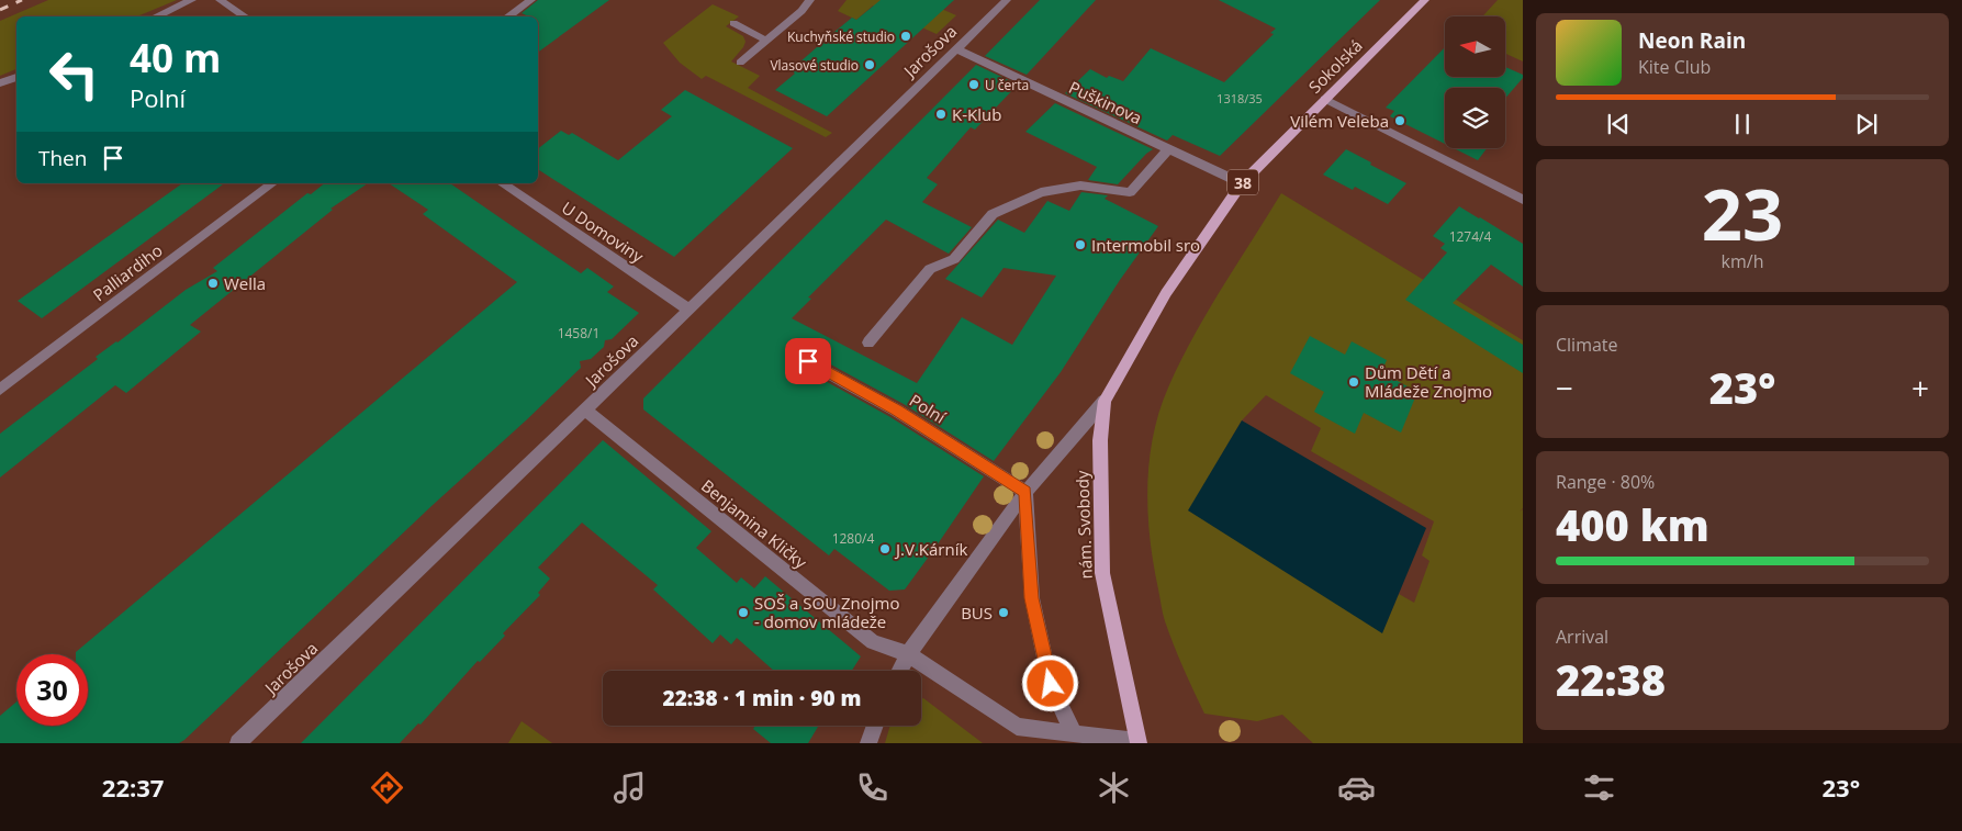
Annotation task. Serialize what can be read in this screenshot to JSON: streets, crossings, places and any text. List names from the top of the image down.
{
  "streets": {
    "main road": ["Sokolská", "38", "nám. Svobody"],
    "street": [
      "Jarošova",
      "Puškinova",
      "U Domoviny",
      "Palliardiho",
      "Polní",
      "Benjamina Kličky"
    ]
  },
  "crossings": [
    ["Jarošova", "Puškinova"],
    ["Jarošova", "U Domoviny"],
    ["Jarošova", "Benjamina Kličky"],
    ["Sokolská", "Puškinova"],
    ["Sokolská", "nám. Svobody"],
    ["Benjamina Kličky", "nám. Svobody"]
  ],
  "places": [
    "Kuchyňské studio",
    "Vlasové studio",
    "U čerta",
    "K-Klub",
    "Vilém Veleba",
    "Intermobil sro",
    "Wella",
    "Dům Dětí a Mládeže Znojmo",
    "J.V.Kárník",
    "SOŠ a SOU Znojmo - domov mládeže",
    "BUS"
  ],
  "house_numbers": [
    "1318/35",
    "1274/4",
    "1458/1",
    "1280/4"
  ],
  "north": "left",
  "page": {
    "turn": ["40 m", "Polní"],
    "song": ["Neon Rain", "Kite Club"],
    "then": "Then",
    "tile": [
      ["23", "km/h"],
      "Climate",
      ["Range · 80%", "400 km"],
      ["Arrival", "22:38"]
    ],
    "heat": ["−", "23°", "+"],
    "limit": "30",
    "trip": "22:38 · 1 min · 90 m",
    "tabs": ["22:37", "23°"]
  }
}
